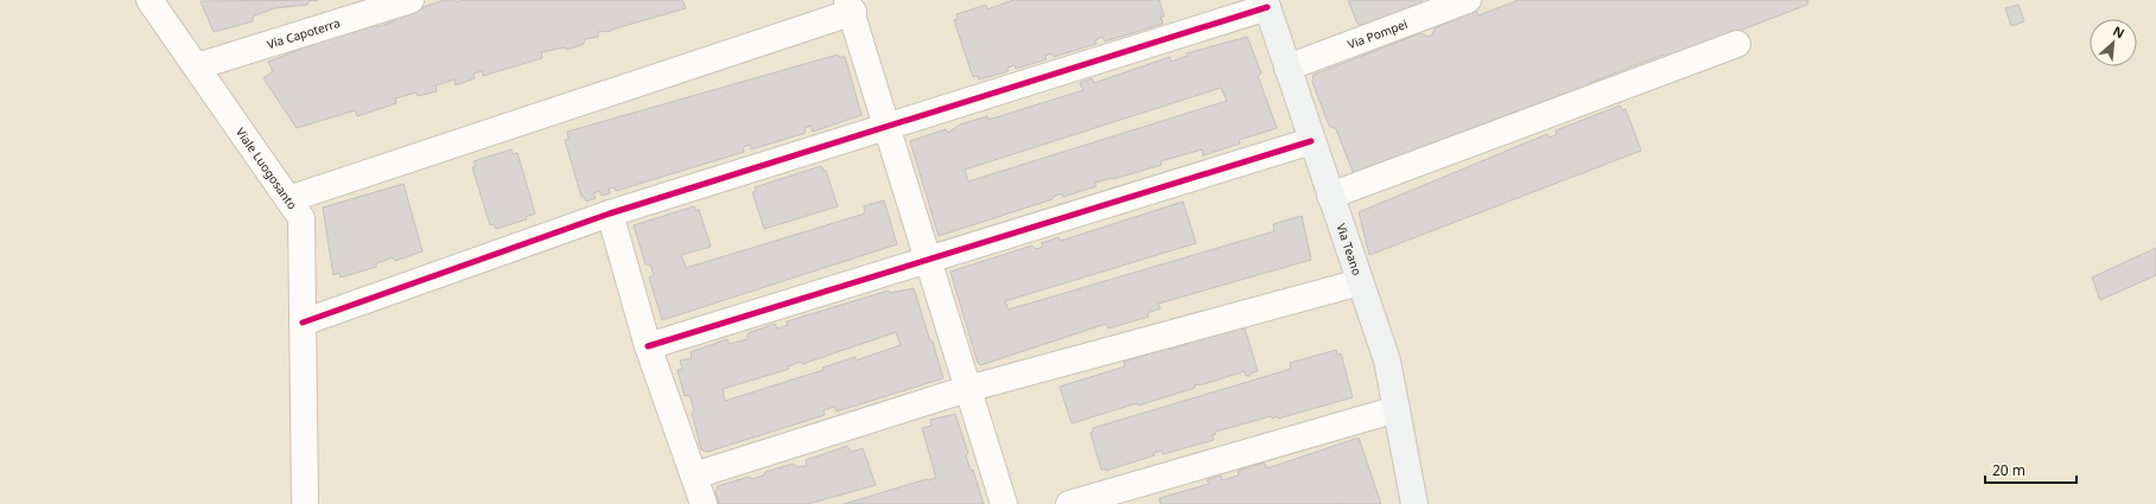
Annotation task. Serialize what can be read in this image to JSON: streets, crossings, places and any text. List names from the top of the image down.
{
  "streets": {
    "street": [
      "Via Capoterra",
      "Via Pompei",
      "Viale Luogosanto",
      "Via Teano"
    ]
  },
  "crossings": [
    ["Via Capoterra", "Viale Luogosanto"],
    ["Via Pompei", "Via Teano"]
  ],
  "scale_bar": "20 m",
  "north": "top right"
}
